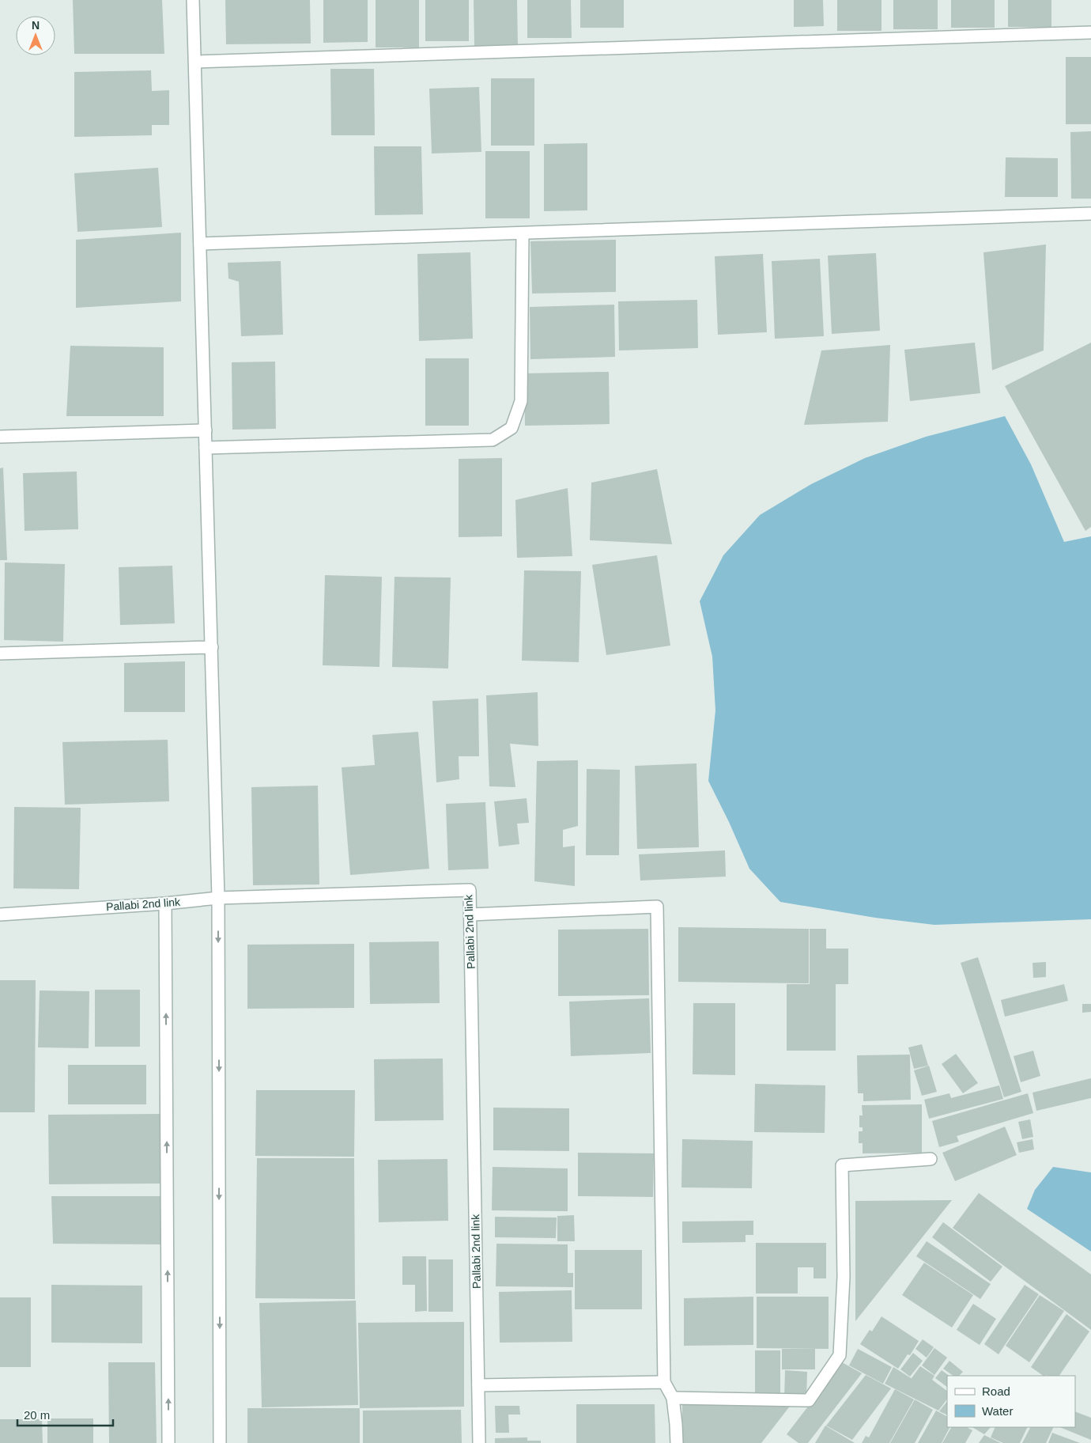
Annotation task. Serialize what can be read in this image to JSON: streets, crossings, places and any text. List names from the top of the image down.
{
  "streets": {
    "street": ["Pallabi 2nd link"]
  },
  "legend": ["Road", "Water"],
  "scale_bar": "20 m",
  "north": "top"
}
